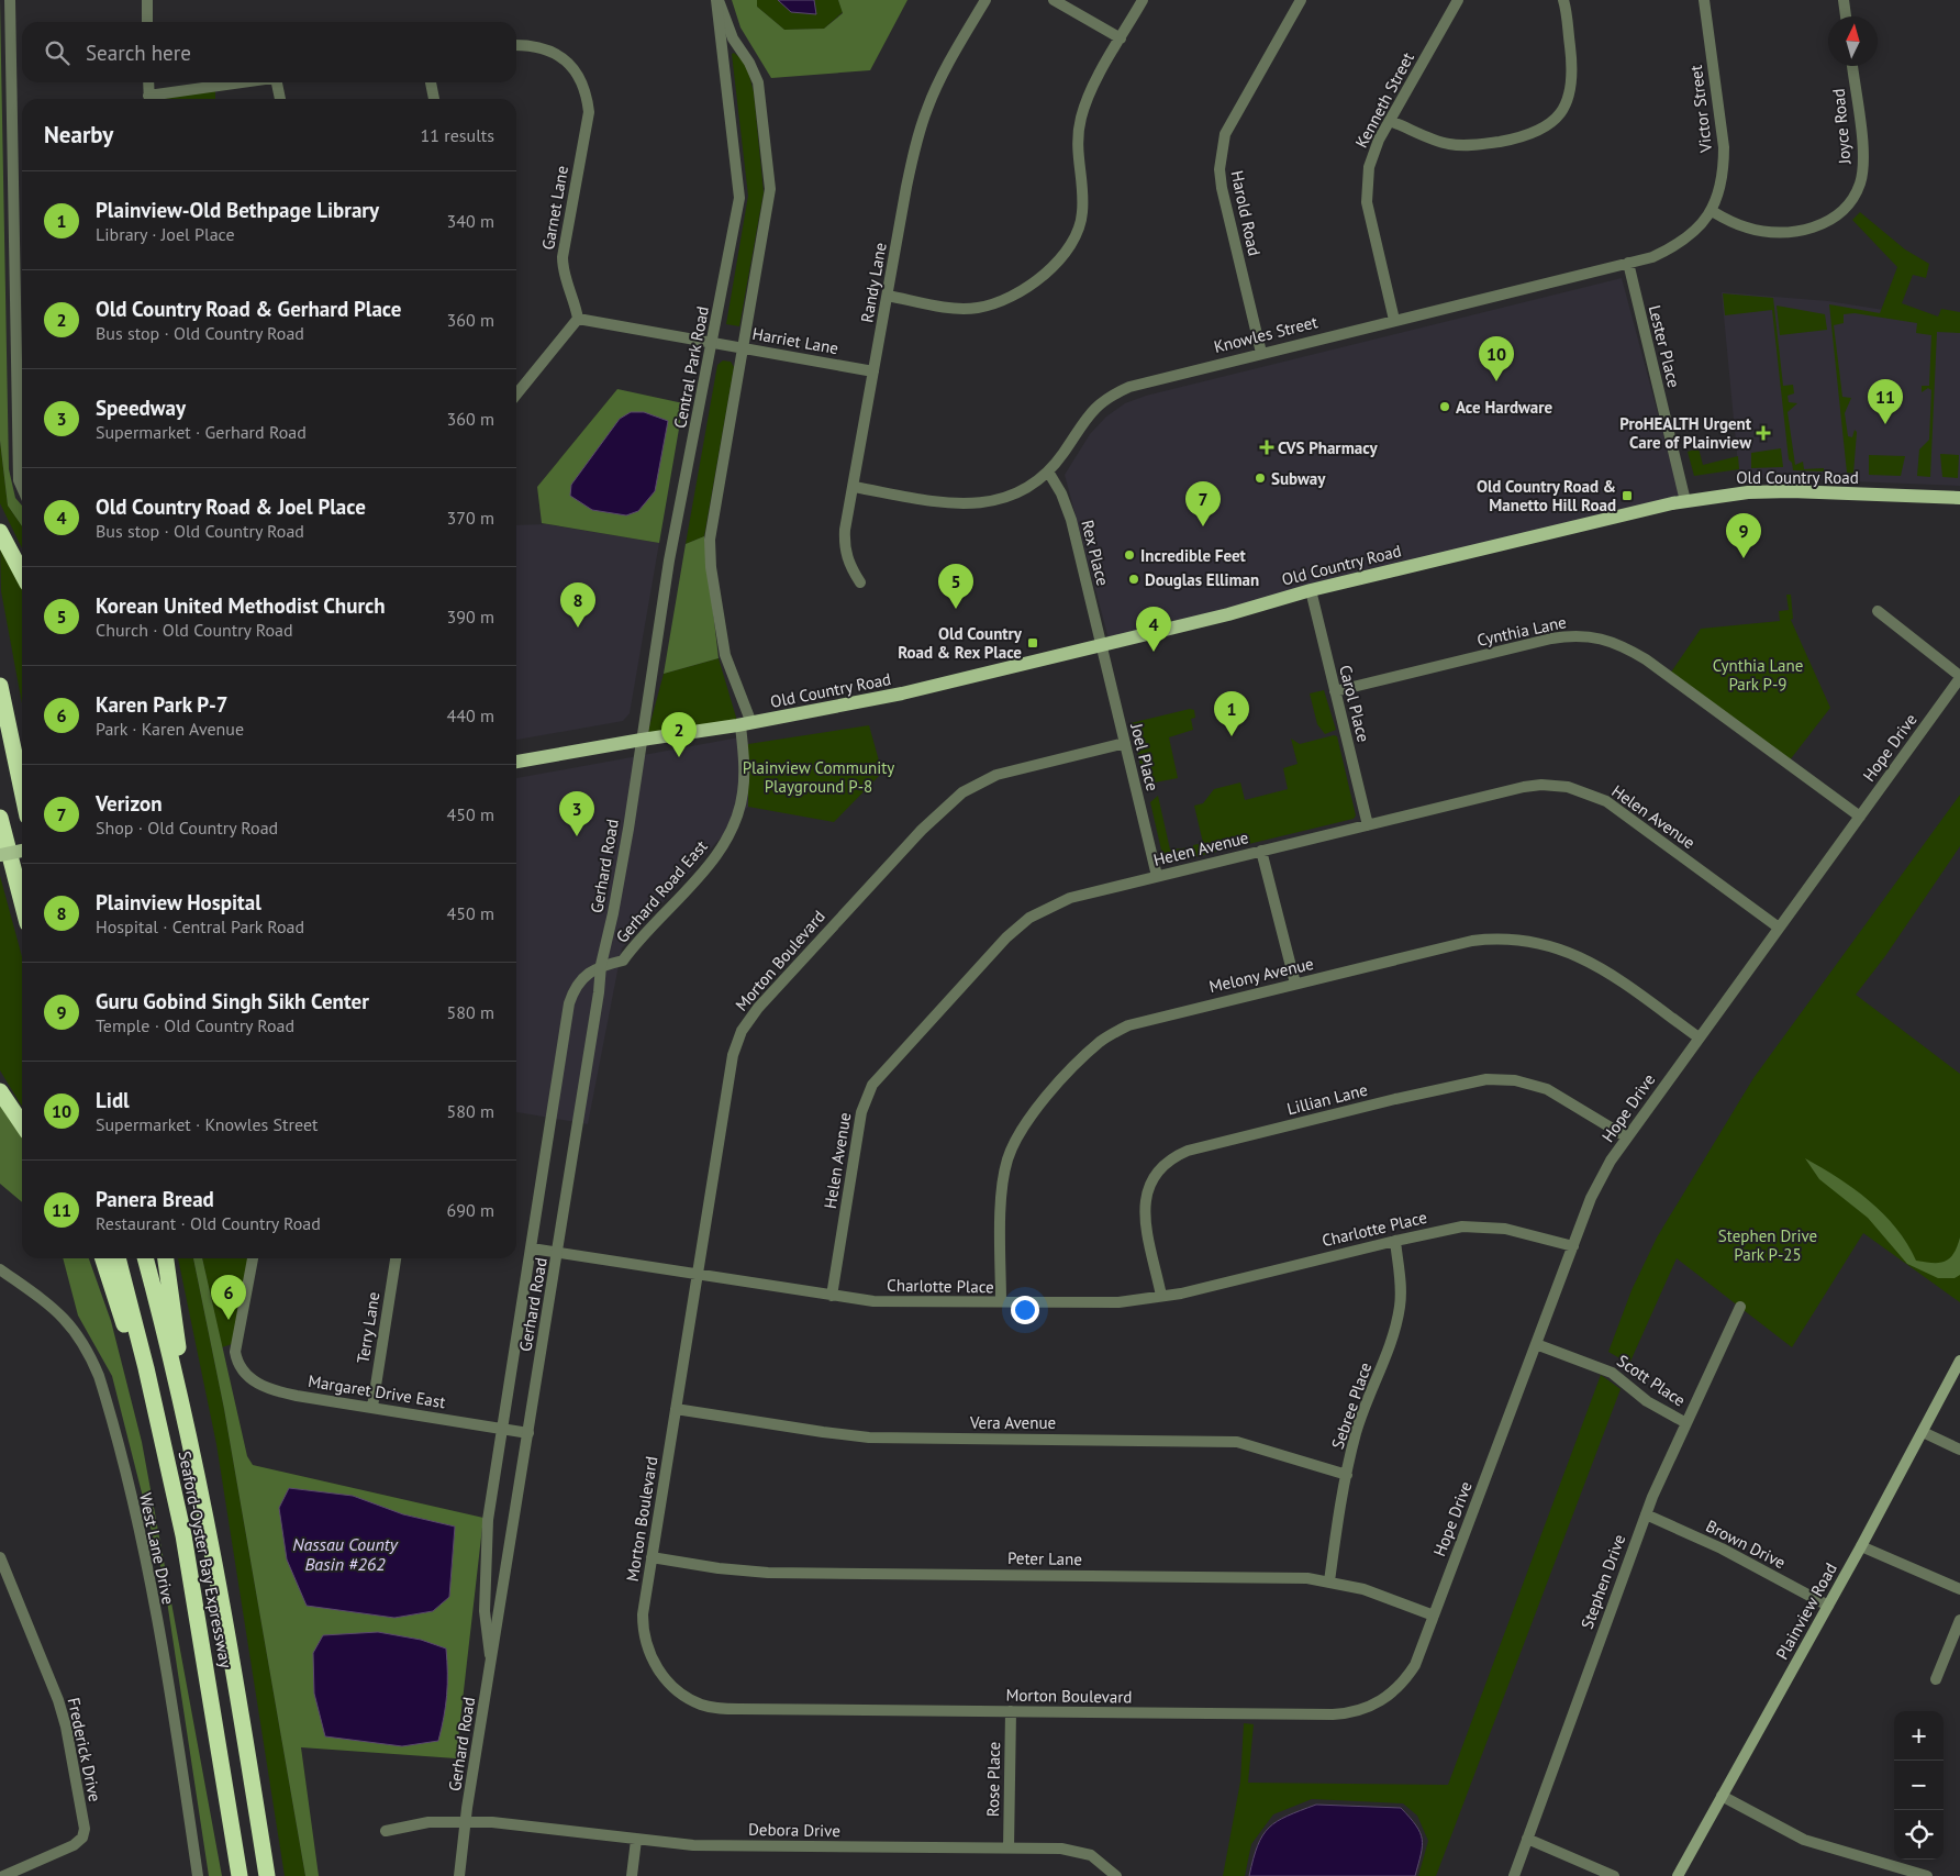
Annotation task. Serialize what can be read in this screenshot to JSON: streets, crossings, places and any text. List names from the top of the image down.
{
  "streets": {
    "highway": ["Seaford-Oyster Bay Expressway"],
    "main road": ["Old Country Road", "Plainview Road"],
    "street": [
      "Kenneth Street",
      "Victor Street",
      "Joyce Road",
      "Garnet Lane",
      "Harold Road",
      "Randy Lane",
      "Knowles Street",
      "Harriet Lane",
      "Lester Place",
      "Central Park Road",
      "Rex Place",
      "Cynthia Lane",
      "Carol Place",
      "Hope Drive",
      "Joel Place",
      "Helen Avenue",
      "Gerhard Road",
      "Gerhard Road East",
      "Morton Boulevard",
      "Melony Avenue",
      "Lillian Lane",
      "Charlotte Place",
      "Terry Lane",
      "Scott Place",
      "Margaret Drive East",
      "Sebree Place",
      "Vera Avenue",
      "Brown Drive",
      "West Lane Drive",
      "Peter Lane",
      "Stephen Drive",
      "Frederick Drive",
      "Rose Place",
      "Debora Drive"
    ]
  },
  "crossings": [
    ["Kenneth Street", "Knowles Street"],
    ["Victor Street", "Joyce Road"],
    ["Victor Street", "Knowles Street"],
    ["Joyce Road", "Knowles Street"],
    ["Harold Road", "Knowles Street"],
    ["Randy Lane", "Knowles Street"],
    ["Randy Lane", "Harriet Lane"],
    ["Knowles Street", "Lester Place"],
    ["Knowles Street", "Rex Place"],
    ["Harriet Lane", "Central Park Road"],
    ["Lester Place", "Old Country Road"],
    ["Central Park Road", "Old Country Road"],
    ["Central Park Road", "Gerhard Road"],
    ["Central Park Road", "Gerhard Road East"],
    ["Old Country Road", "Rex Place"],
    ["Old Country Road", "Carol Place"],
    ["Old Country Road", "Joel Place"],
    ["Old Country Road", "Gerhard Road"],
    ["Old Country Road", "Gerhard Road East"],
    ["Rex Place", "Joel Place"],
    ["Cynthia Lane", "Carol Place"],
    ["Cynthia Lane", "Hope Drive"],
    ["Carol Place", "Helen Avenue"],
    ["Hope Drive", "Helen Avenue"],
    ["Hope Drive", "Morton Boulevard"],
    ["Hope Drive", "Melony Avenue"],
    ["Hope Drive", "Lillian Lane"],
    ["Hope Drive", "Charlotte Place"],
    ["Hope Drive", "Scott Place"],
    ["Hope Drive", "Peter Lane"],
    ["Joel Place", "Helen Avenue"],
    ["Joel Place", "Morton Boulevard"],
    ["Helen Avenue", "Charlotte Place"],
    ["Gerhard Road", "Gerhard Road East"],
    ["Gerhard Road", "Charlotte Place"],
    ["Gerhard Road", "Margaret Drive East"],
    ["Gerhard Road", "Debora Drive"],
    ["Morton Boulevard", "Charlotte Place"],
    ["Morton Boulevard", "Vera Avenue"],
    ["Morton Boulevard", "Peter Lane"],
    ["Morton Boulevard", "Rose Place"],
    ["Melony Avenue", "Charlotte Place"],
    ["Lillian Lane", "Charlotte Place"],
    ["Charlotte Place", "Sebree Place"],
    ["Terry Lane", "Margaret Drive East"],
    ["Scott Place", "Stephen Drive"],
    ["Sebree Place", "Vera Avenue"],
    ["Sebree Place", "Peter Lane"],
    ["Brown Drive", "Stephen Drive"],
    ["Brown Drive", "Plainview Road"],
    ["Rose Place", "Debora Drive"]
  ],
  "water": ["Nassau County Basin #262"],
  "parks": ["Cynthia Lane Park P-9", "Plainview Community Playground P-8", "Stephen Drive Park P-25"],
  "places": {
    "other": [
      "Ace Hardware",
      "Subway",
      "Incredible Feet",
      "Douglas Elliman"
    ],
    "health": ["ProHEALTH Urgent Care of Plainview", "CVS Pharmacy"],
    "transit": ["Old Country Road & Manetto Hill Road", "Old Country Road & Rex Place"]
  },
  "north": "top",
  "page": {
    "search": "Search here",
    "heading": ["Nearby", "11 results"],
    "list": [
      {
        "mark": "1",
        "name": "Plainview-Old Bethpage Library",
        "note": "Library · Joel Place",
        "value": "340 m"
      },
      {
        "mark": "2",
        "name": "Old Country Road & Gerhard Place",
        "note": "Bus stop · Old Country Road",
        "value": "360 m"
      },
      {
        "mark": "3",
        "name": "Speedway",
        "note": "Supermarket · Gerhard Road",
        "value": "360 m"
      },
      {
        "mark": "4",
        "name": "Old Country Road & Joel Place",
        "note": "Bus stop · Old Country Road",
        "value": "370 m"
      },
      {
        "mark": "5",
        "name": "Korean United Methodist Church",
        "note": "Church · Old Country Road",
        "value": "390 m"
      },
      {
        "mark": "6",
        "name": "Karen Park P-7",
        "note": "Park · Karen Avenue",
        "value": "440 m"
      },
      {
        "mark": "7",
        "name": "Verizon",
        "note": "Shop · Old Country Road",
        "value": "450 m"
      },
      {
        "mark": "8",
        "name": "Plainview Hospital",
        "note": "Hospital · Central Park Road",
        "value": "450 m"
      },
      {
        "mark": "9",
        "name": "Guru Gobind Singh Sikh Center",
        "note": "Temple · Old Country Road",
        "value": "580 m"
      },
      {
        "mark": "10",
        "name": "Lidl",
        "note": "Supermarket · Knowles Street",
        "value": "580 m"
      },
      {
        "mark": "11",
        "name": "Panera Bread",
        "note": "Restaurant · Old Country Road",
        "value": "690 m"
      }
    ],
    "pins": [
      "10",
      "11",
      "7",
      "9",
      "5",
      "8",
      "4",
      "1",
      "2",
      "3",
      "6"
    ],
    "map_buttons": ["+", "−"]
  }
}
